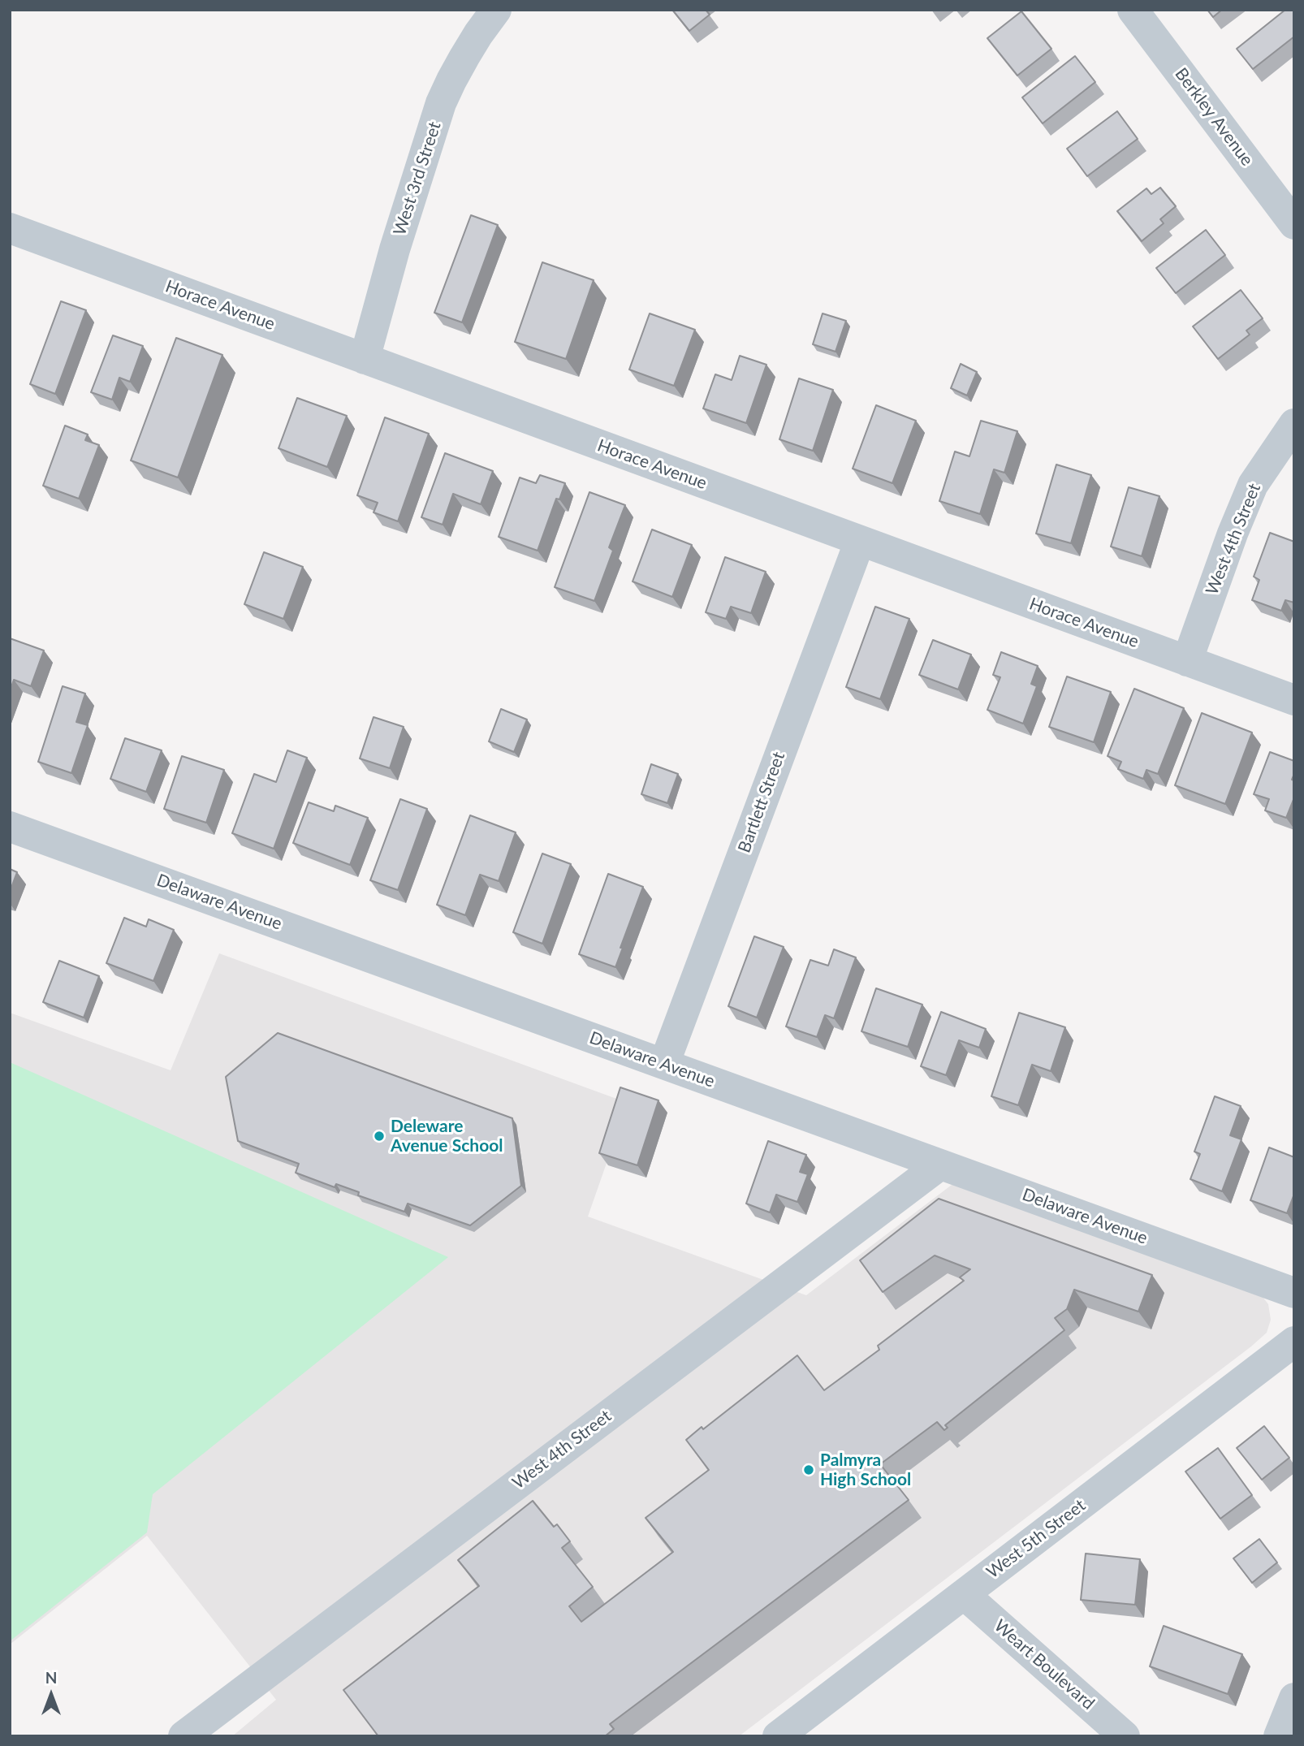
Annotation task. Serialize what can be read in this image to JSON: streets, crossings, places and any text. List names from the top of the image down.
{
  "streets": {
    "street": [
      "Berkley Avenue",
      "West 3rd Street",
      "Horace Avenue",
      "West 4th Street",
      "Bartlett Street",
      "Delaware Avenue",
      "West 5th Street",
      "Weart Boulevard"
    ]
  },
  "crossings": [
    ["West 3rd Street", "Horace Avenue"],
    ["Horace Avenue", "West 4th Street"],
    ["Horace Avenue", "Bartlett Street"],
    ["West 4th Street", "Delaware Avenue"],
    ["Bartlett Street", "Delaware Avenue"],
    ["West 5th Street", "Weart Boulevard"]
  ],
  "places": ["Deleware Avenue School", "Palmyra High School"],
  "north": "top"
}
